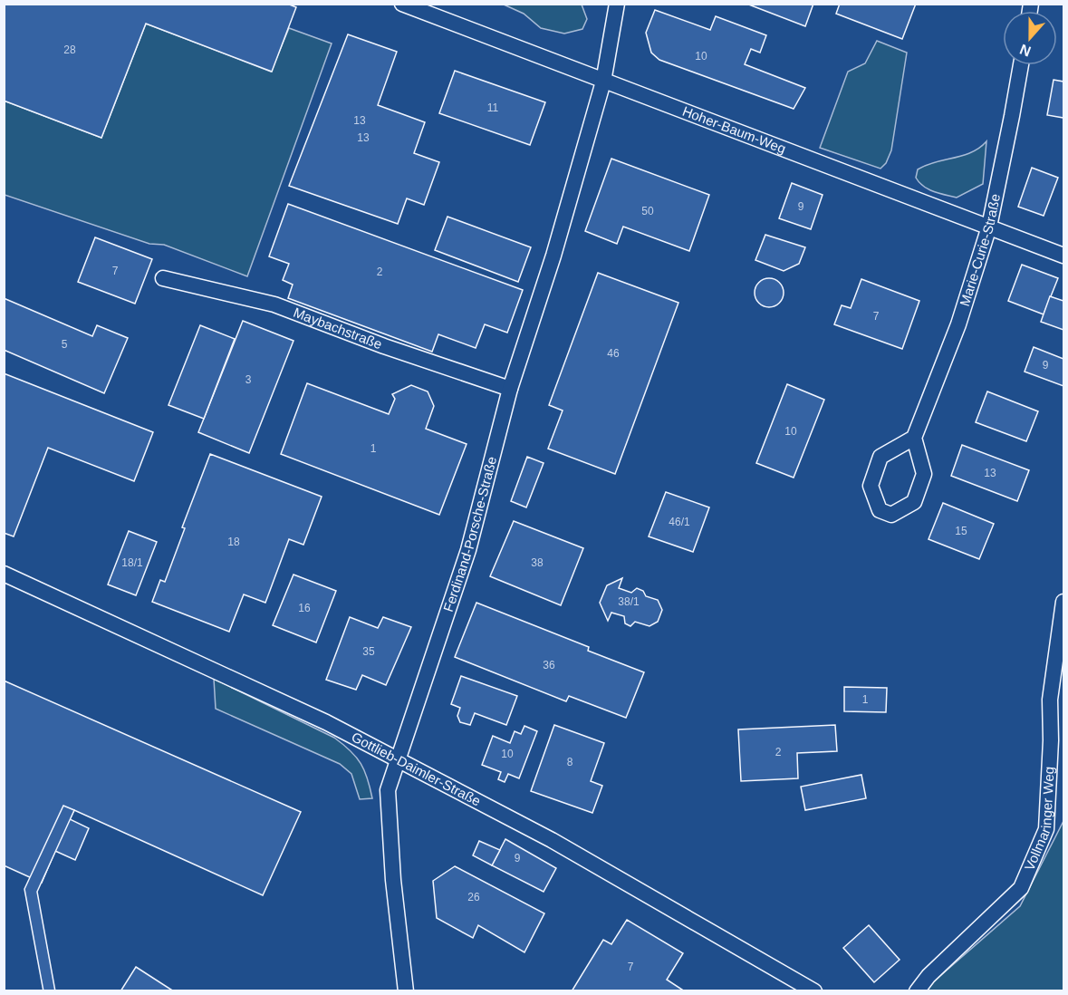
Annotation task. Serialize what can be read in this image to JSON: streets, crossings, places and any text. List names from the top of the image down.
{
  "streets": {
    "street": [
      "Hoher-Baum-Weg",
      "Marie-Curie-Straße",
      "Maybachstraße",
      "Ferdinand-Porsche-Straße",
      "Gottlieb-Daimler-Straße",
      "Vollmaringer Weg"
    ]
  },
  "crossings": [
    ["Hoher-Baum-Weg", "Marie-Curie-Straße"],
    ["Hoher-Baum-Weg", "Ferdinand-Porsche-Straße"],
    ["Maybachstraße", "Ferdinand-Porsche-Straße"],
    ["Ferdinand-Porsche-Straße", "Gottlieb-Daimler-Straße"]
  ],
  "house_numbers": [
    "28",
    "10",
    "11",
    "13",
    "13",
    "9",
    "50",
    "7",
    "2",
    "7",
    "5",
    "46",
    "9",
    "3",
    "10",
    "1",
    "13",
    "46/1",
    "15",
    "18",
    "18/1",
    "38",
    "38/1",
    "16",
    "35",
    "36",
    "1",
    "2",
    "10",
    "8",
    "9",
    "26",
    "7"
  ],
  "north": "bottom"
}
